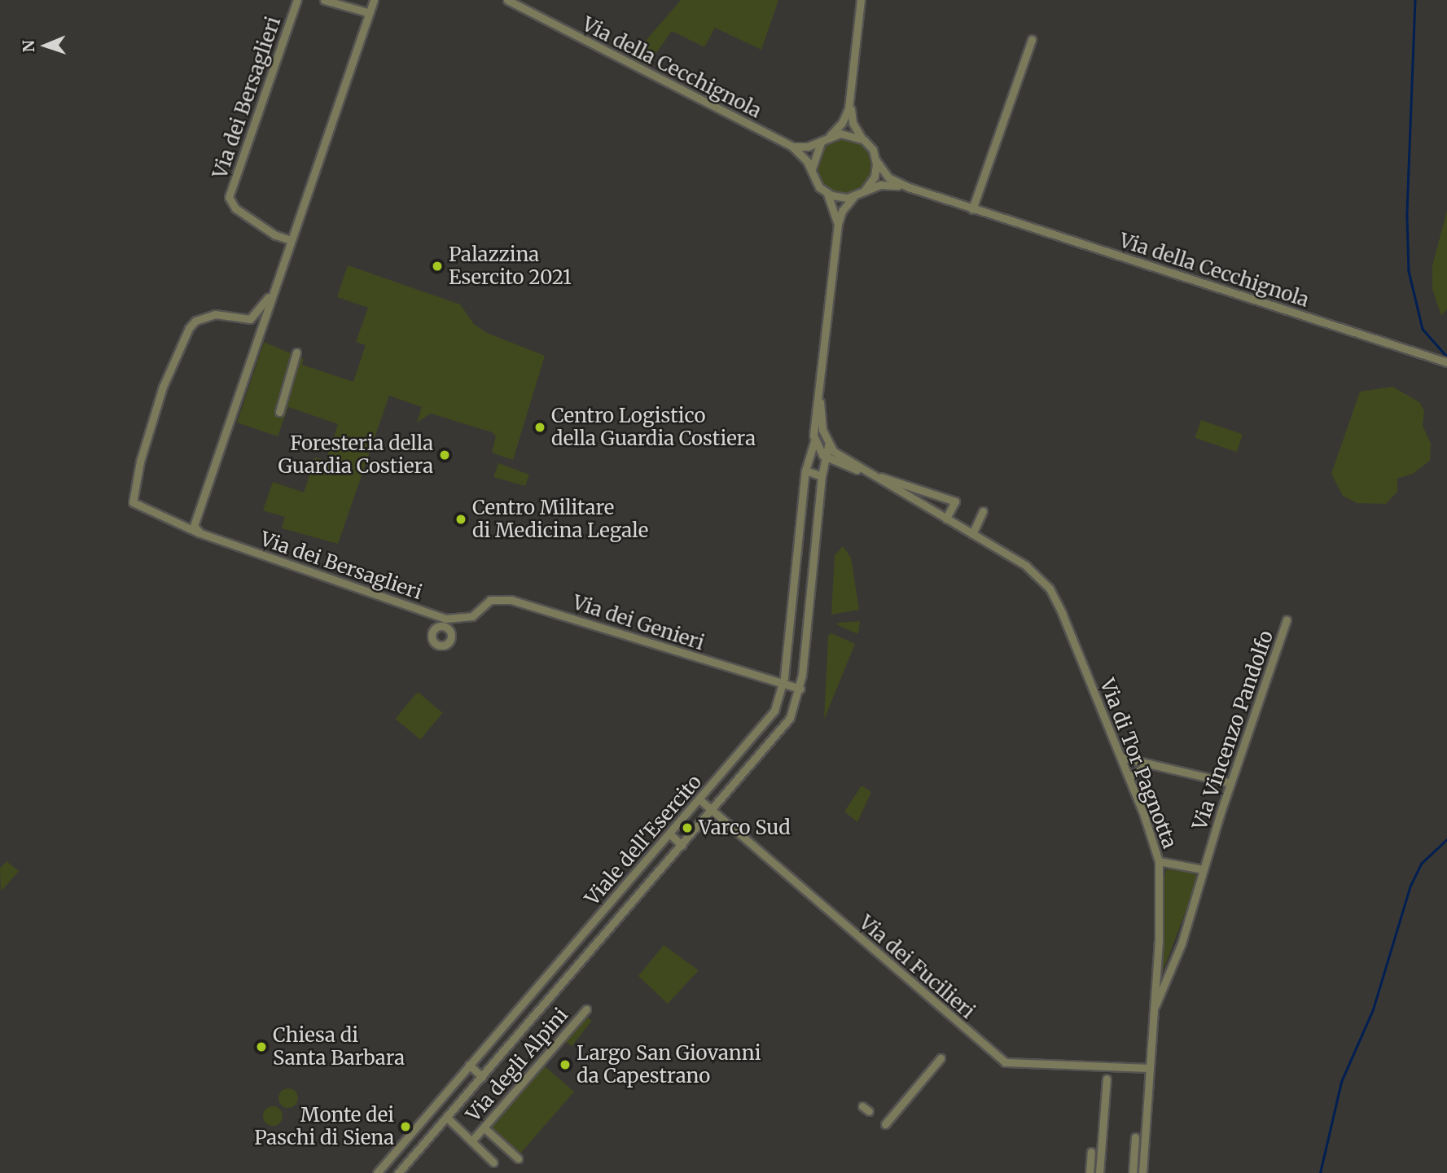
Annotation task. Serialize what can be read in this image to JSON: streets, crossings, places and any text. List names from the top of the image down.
{
  "streets": {
    "street": [
      "Via della Cecchignola",
      "Via dei Bersaglieri",
      "Via dei Genieri",
      "Via Vincenzo Pandolfo",
      "Via di Tor Pagnotta",
      "Viale dell'Esercito",
      "Via dei Fucilieri",
      "Via degli Alpini"
    ]
  },
  "crossings": [
    ["Via dei Bersaglieri", "Via dei Genieri"],
    ["Via dei Genieri", "Viale dell'Esercito"],
    ["Via Vincenzo Pandolfo", "Via di Tor Pagnotta"],
    ["Via di Tor Pagnotta", "Viale dell'Esercito"],
    ["Via di Tor Pagnotta", "Via dei Fucilieri"],
    ["Viale dell'Esercito", "Via dei Fucilieri"]
  ],
  "places": [
    "Palazzina Esercito 2021",
    "Centro Logistico della Guardia Costiera",
    "Foresteria della Guardia Costiera",
    "Centro Militare di Medicina Legale",
    "Varco Sud",
    "Chiesa di Santa Barbara",
    "Largo San Giovanni da Capestrano",
    "Monte dei Paschi di Siena"
  ],
  "north": "left"
}
